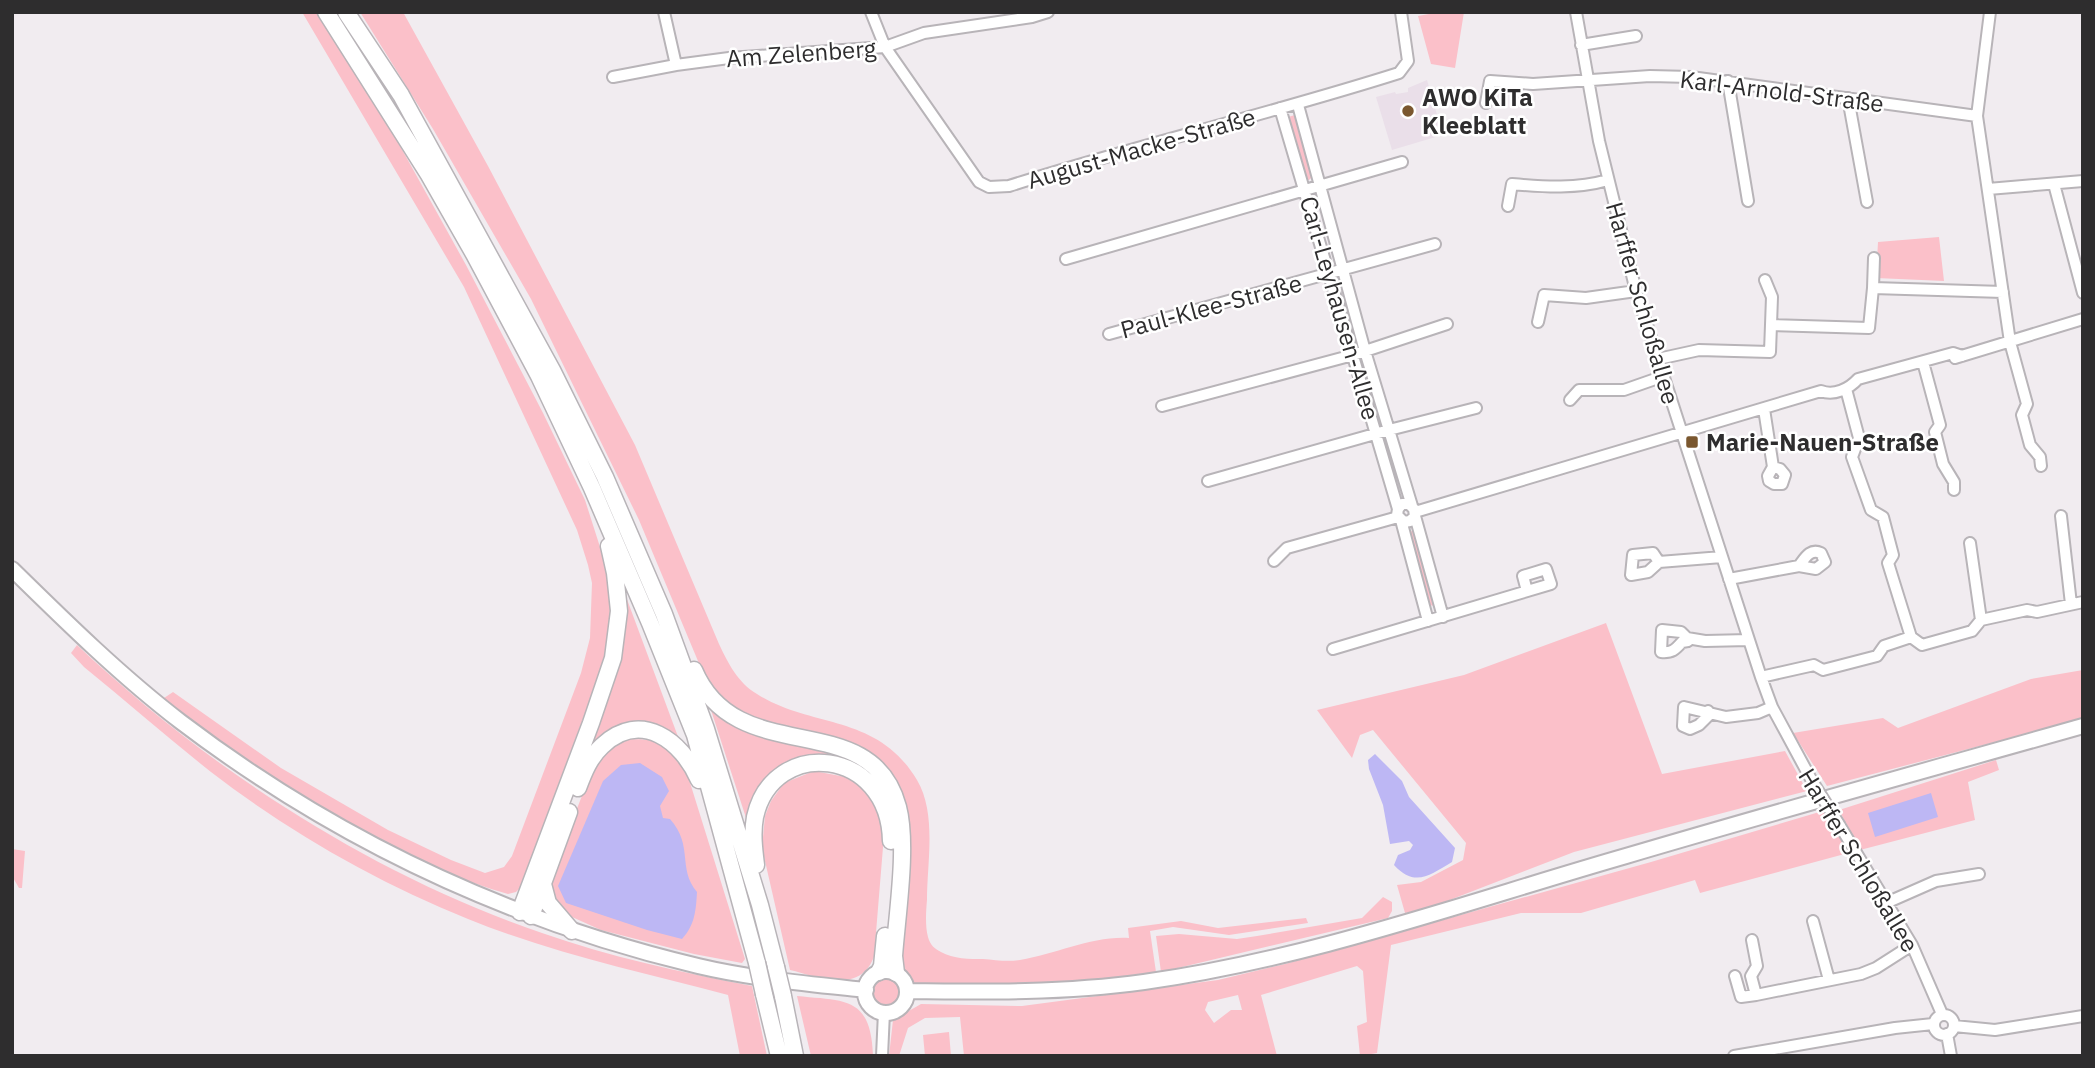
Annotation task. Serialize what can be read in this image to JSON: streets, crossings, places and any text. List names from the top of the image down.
{
  "streets": {
    "street": [
      "Am Zelenberg",
      "Karl-Arnold-Straße",
      "August-Macke-Straße",
      "Harffer Schloßallee",
      "Paul-Klee-Straße",
      "Carl-Leyhausen-Allee"
    ]
  },
  "crossings": [
    ["Am Zelenberg", "August-Macke-Straße"],
    ["Karl-Arnold-Straße", "Harffer Schloßallee"],
    ["August-Macke-Straße", "Carl-Leyhausen-Allee"],
    ["Paul-Klee-Straße", "Carl-Leyhausen-Allee"]
  ],
  "places": {
    "other": ["AWO KiTa Kleeblatt"],
    "transit": ["Marie-Nauen-Straße"]
  }
}
